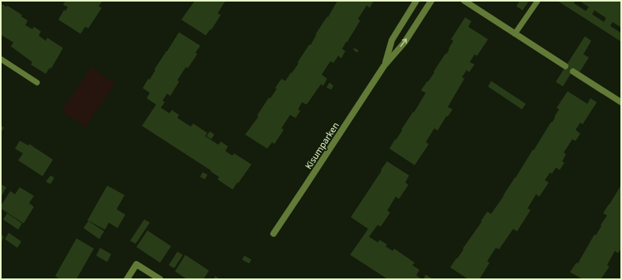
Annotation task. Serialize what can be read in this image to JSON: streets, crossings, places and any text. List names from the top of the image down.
{
  "streets": {
    "street": ["Kisumparken"]
  }
}
